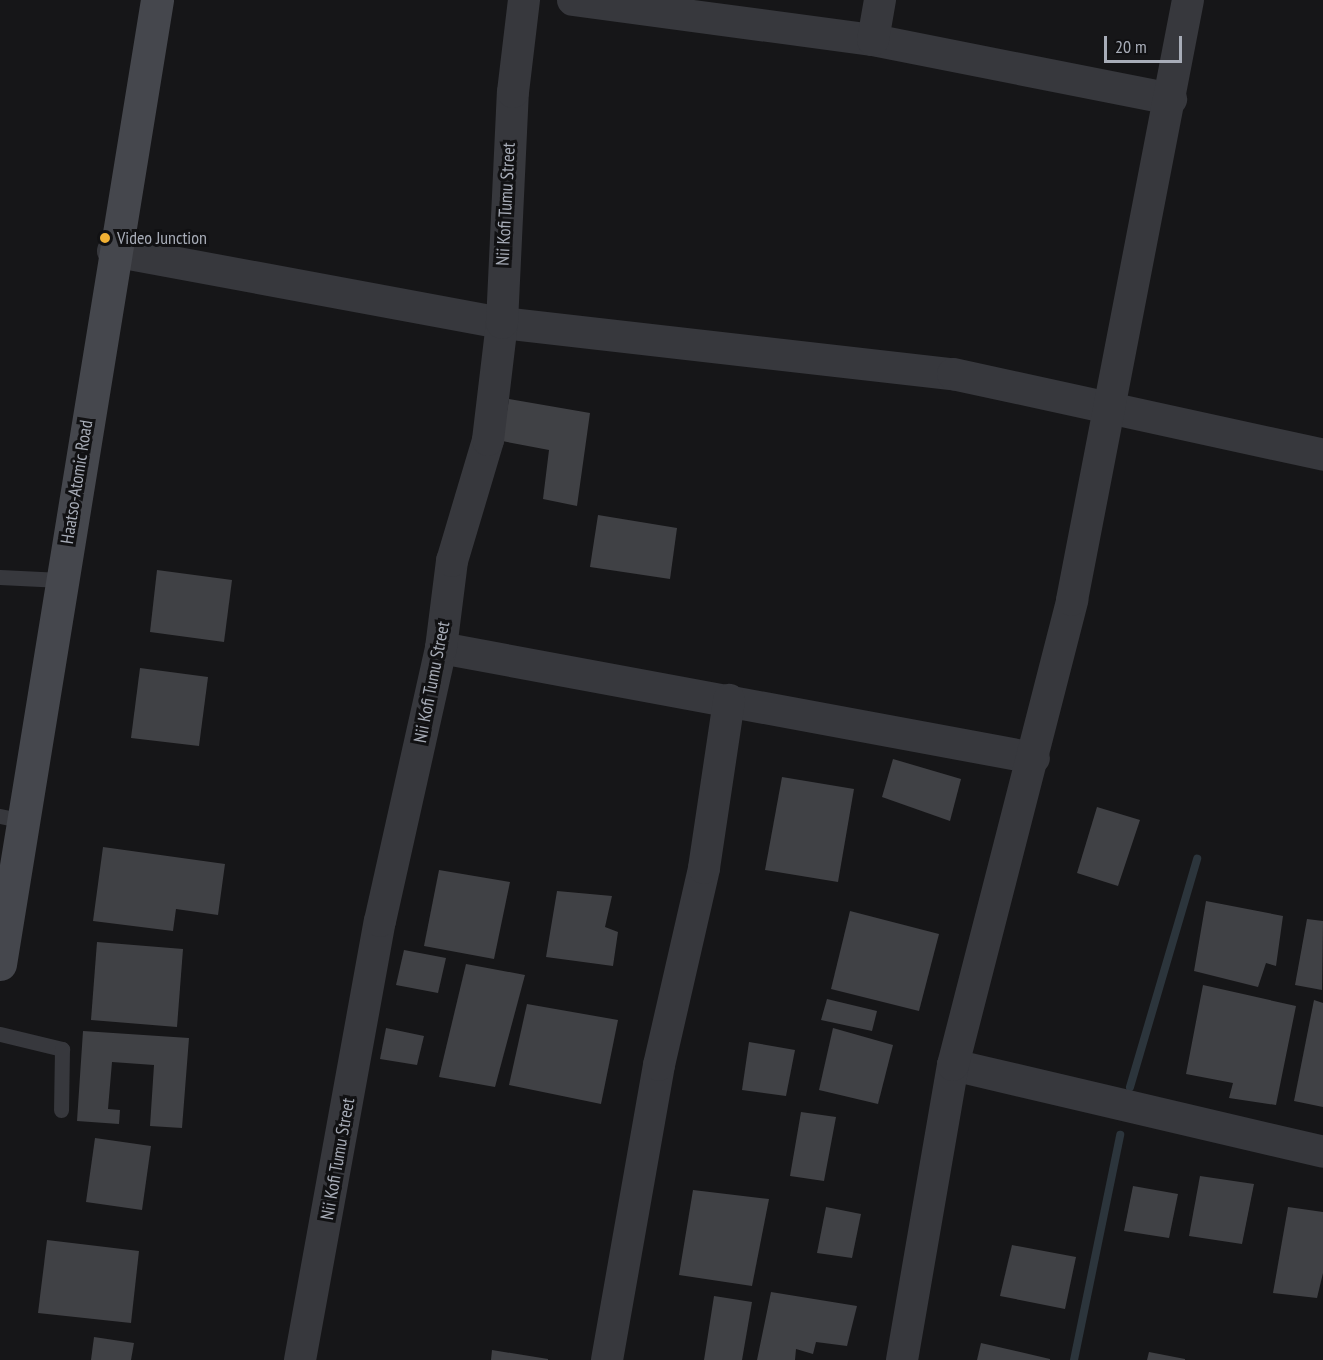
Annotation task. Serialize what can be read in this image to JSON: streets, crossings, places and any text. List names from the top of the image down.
{
  "streets": {
    "main road": ["Haatso-Atomic Road"],
    "street": ["Nii Kofi Tumu Street"]
  },
  "places": ["Video Junction"],
  "scale_bar": "20 m"
}
